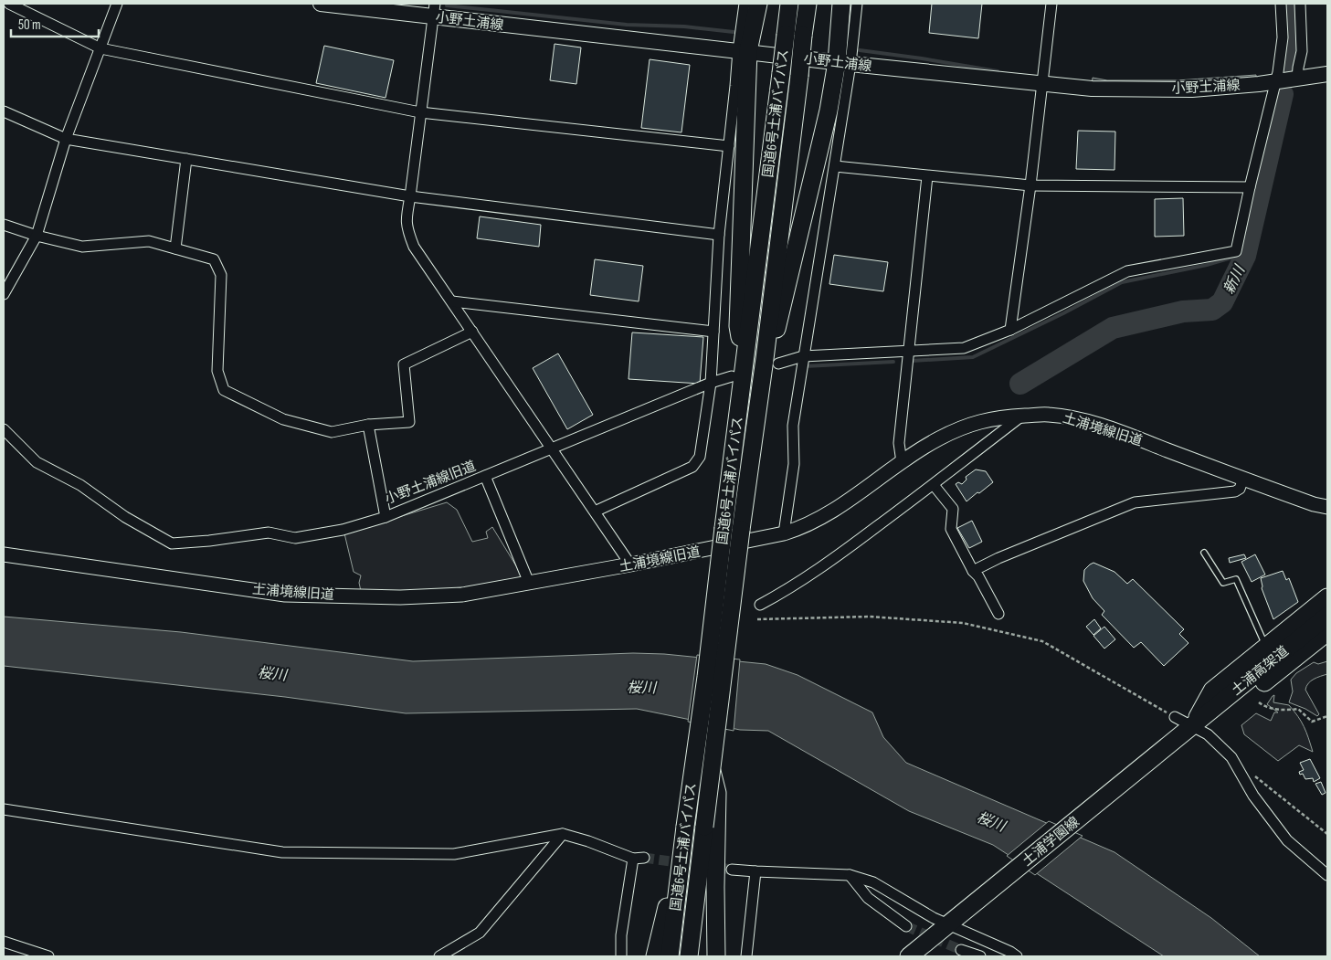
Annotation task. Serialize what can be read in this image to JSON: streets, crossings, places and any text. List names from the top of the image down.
{
  "streets": {
    "main road": [
      "小野土浦線",
      "国道6号土浦バイパス",
      "土浦高架道",
      "土浦学園線"
    ],
    "street": ["土浦境線旧道", "小野土浦線旧道"]
  },
  "crossings": [
    ["土浦高架道", "土浦学園線"]
  ],
  "water": ["新川", "桜川"],
  "scale_bar": "50 m"
}
